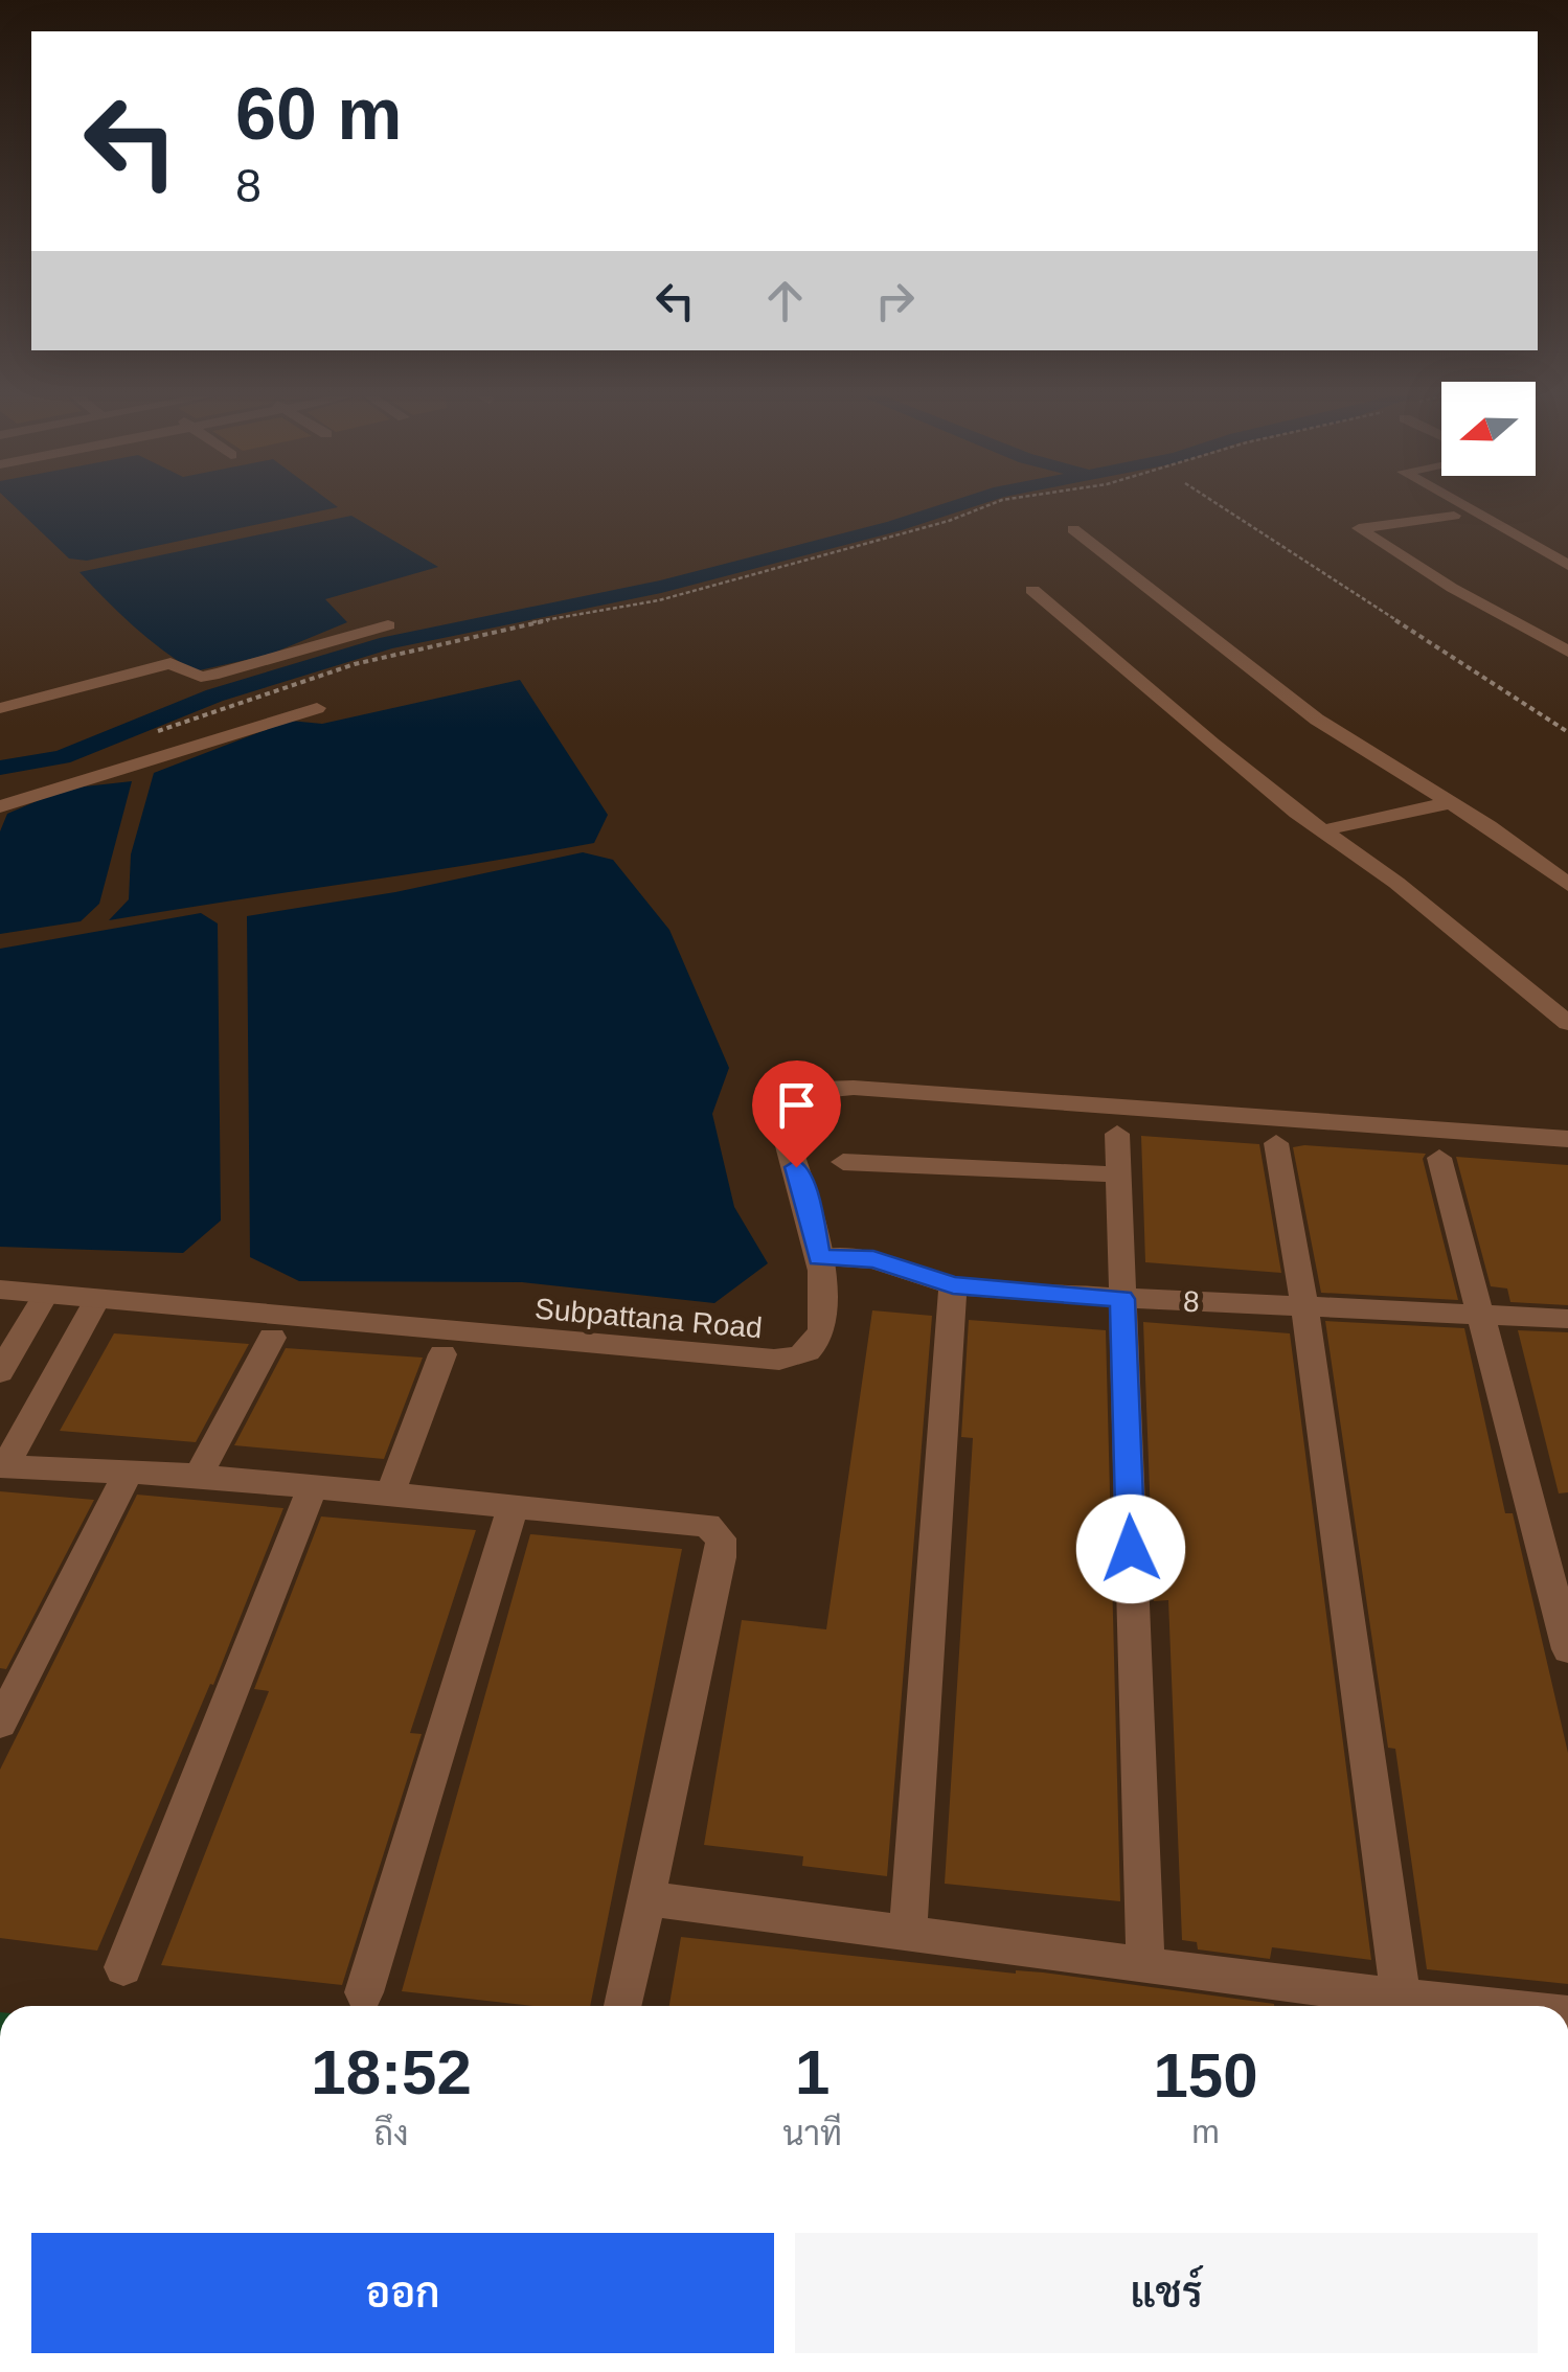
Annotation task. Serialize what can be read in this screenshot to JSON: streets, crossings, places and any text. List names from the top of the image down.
{
  "streets": {
    "street": ["8", "Subpattana Road"]
  },
  "crossings": [
    ["8", "Subpattana Road"]
  ],
  "north": "left",
  "page": {
    "turn": ["60 m", "8"],
    "eta": [
      "18:52",
      "ถึง",
      "1",
      "นาที",
      "150",
      "m"
    ],
    "buttons": ["ออก", "แชร์"]
  }
}
